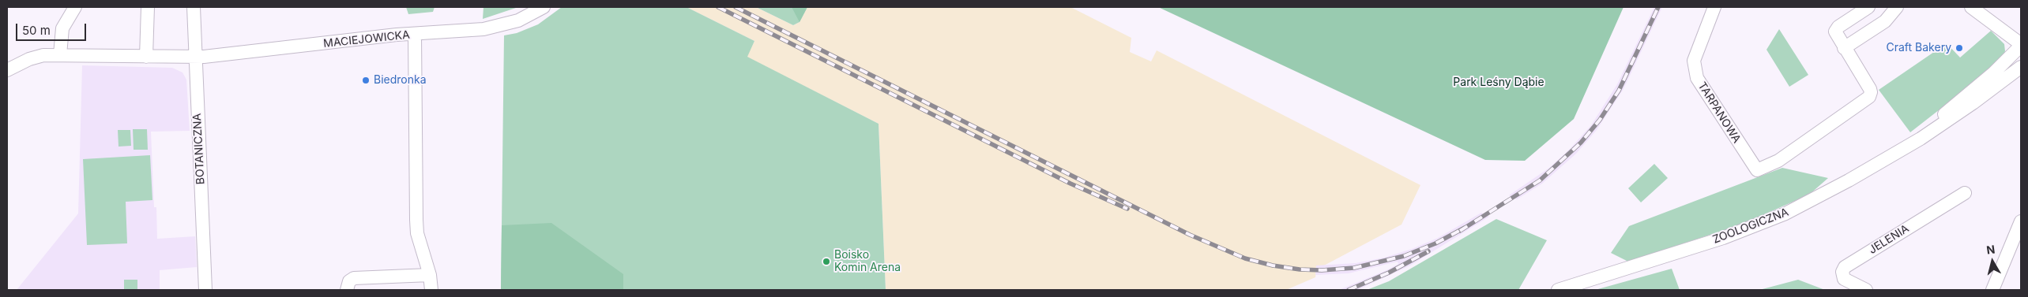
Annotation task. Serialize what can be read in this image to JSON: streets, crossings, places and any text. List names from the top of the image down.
{
  "streets": {
    "street": [
      "MACIEJOWICKA",
      "TARPANOWA",
      "BOTANICZNA",
      "ZOOLOGICZNA",
      "JELENIA"
    ]
  },
  "crossings": [
    ["MACIEJOWICKA", "BOTANICZNA"]
  ],
  "parks": ["Park Leśny Dąbie"],
  "places": ["Craft Bakery", "Biedronka", "Boisko Komin Arena"],
  "scale_bar": "50 m",
  "north": "top"
}
